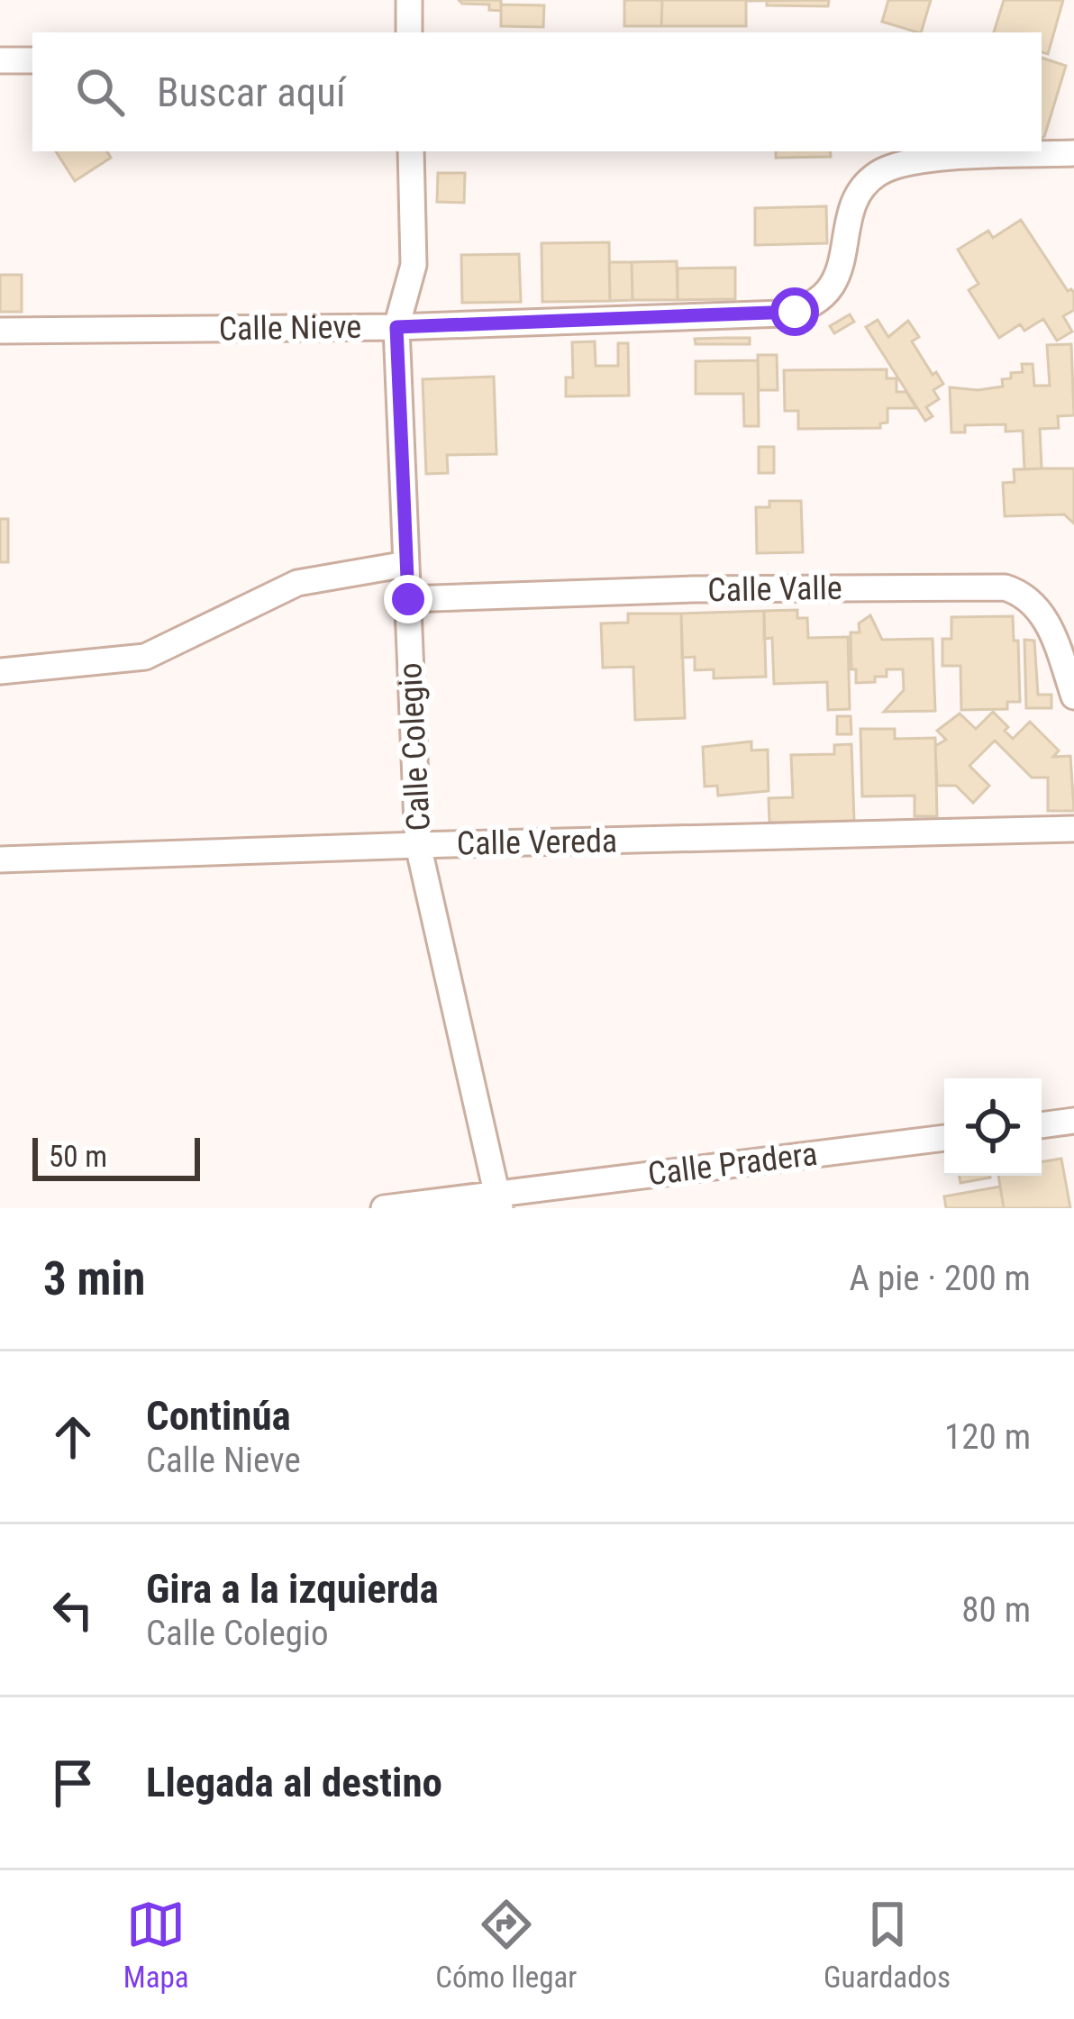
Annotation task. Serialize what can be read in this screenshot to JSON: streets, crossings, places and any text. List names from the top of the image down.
{
  "streets": {
    "street": [
      "Calle Nieve",
      "Calle Valle",
      "Calle Colegio",
      "Calle Vereda",
      "Calle Pradera"
    ]
  },
  "crossings": [
    ["Calle Nieve", "Calle Colegio"],
    ["Calle Valle", "Calle Colegio"],
    ["Calle Colegio", "Calle Vereda"],
    ["Calle Colegio", "Calle Pradera"]
  ],
  "scale_bar": "50 m",
  "page": {
    "search": "Buscar aquí",
    "scale": "50 m",
    "heading": ["3 min", "A pie · 200 m"],
    "list": [
      ["Continúa", "Calle Nieve", "120 m"],
      ["Gira a la izquierda", "Calle Colegio", "80 m"],
      "Llegada al destino"
    ],
    "nav": ["Mapa", "Cómo llegar", "Guardados"]
  }
}
